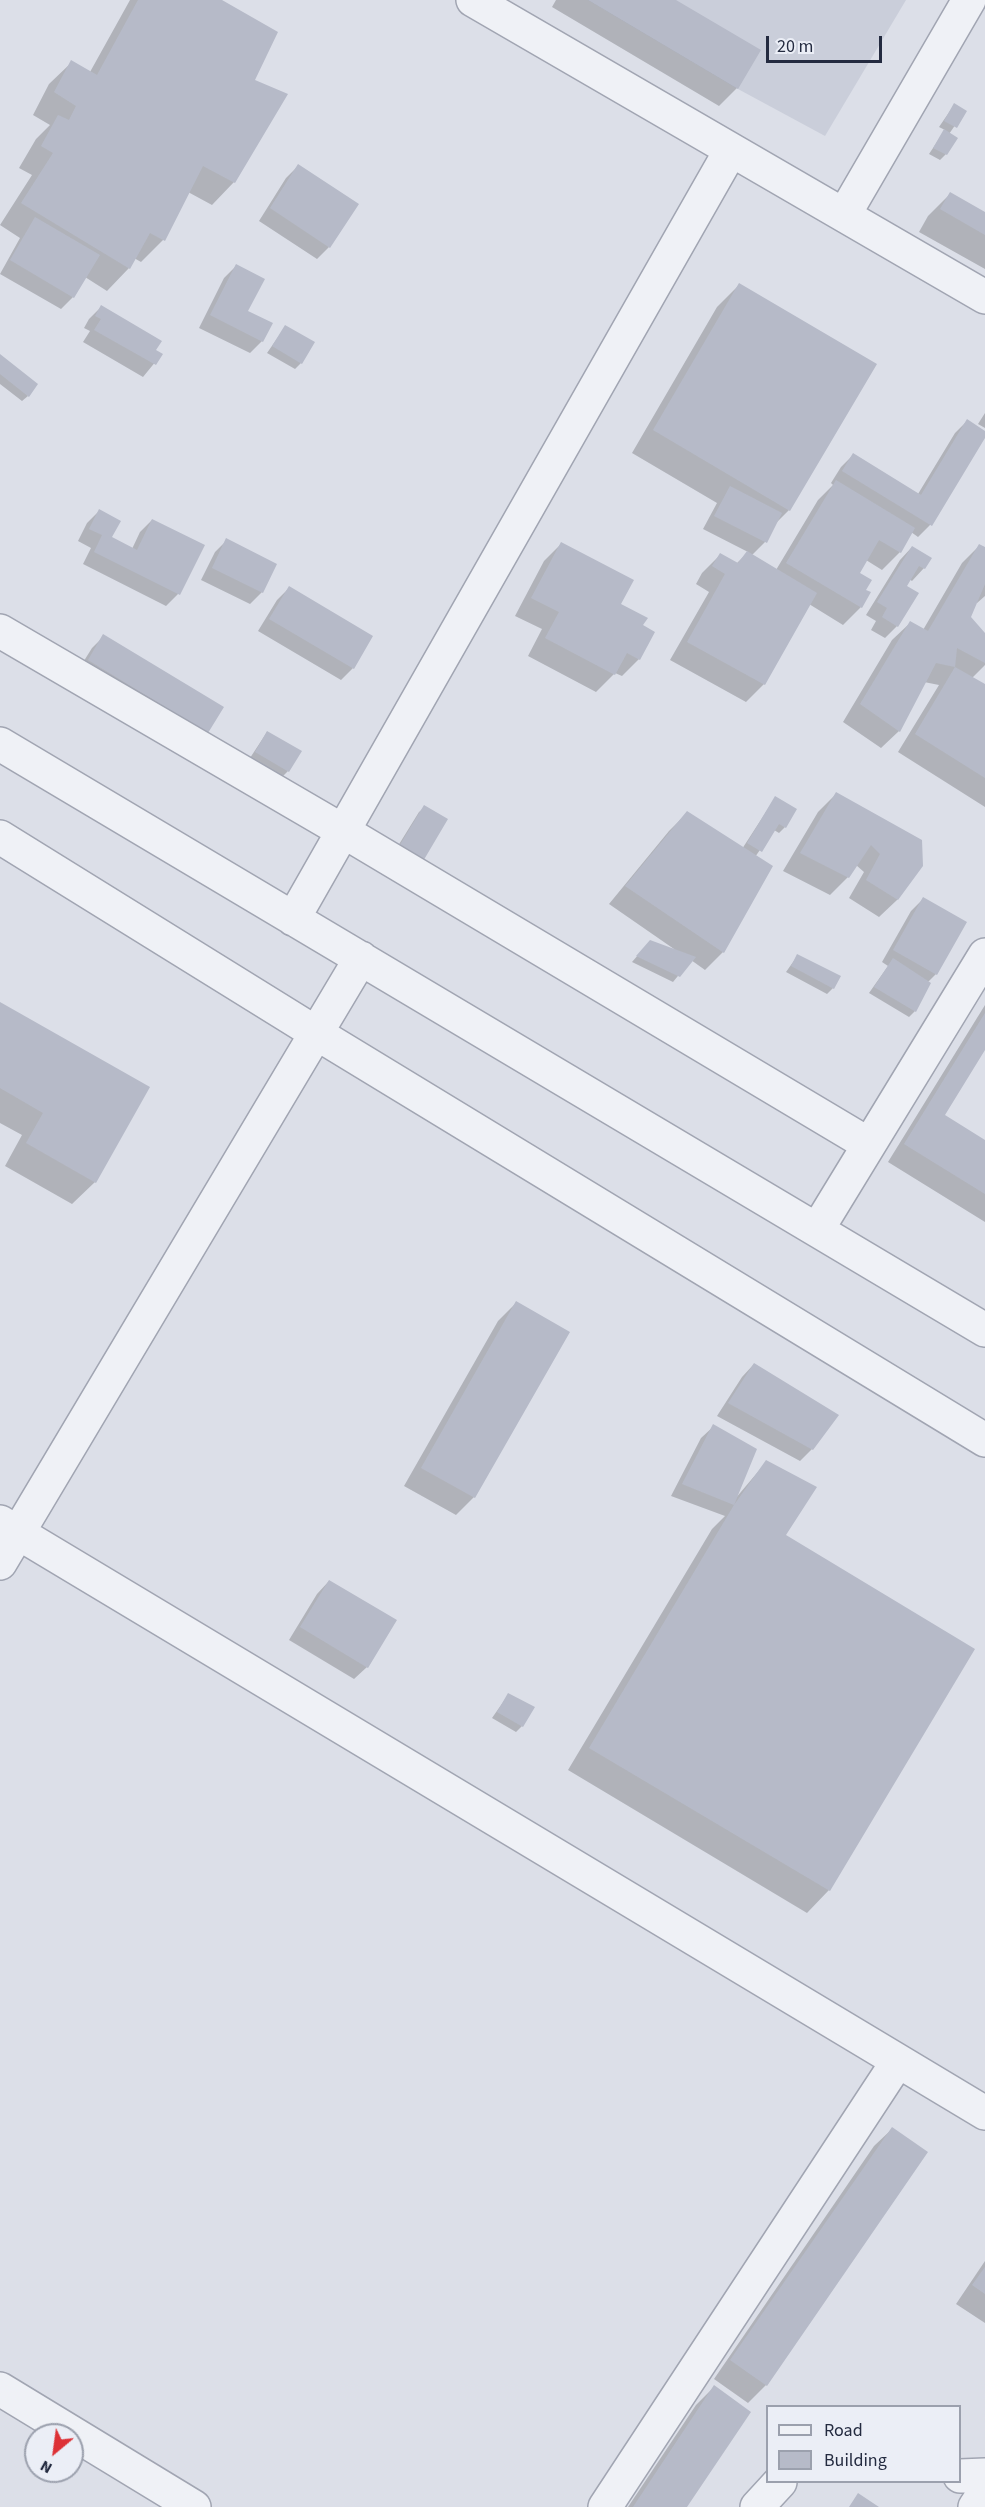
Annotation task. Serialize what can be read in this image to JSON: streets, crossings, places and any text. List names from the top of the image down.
{
  "legend": ["Road", "Building"],
  "scale_bar": "20 m",
  "north": "bottom left"
}
